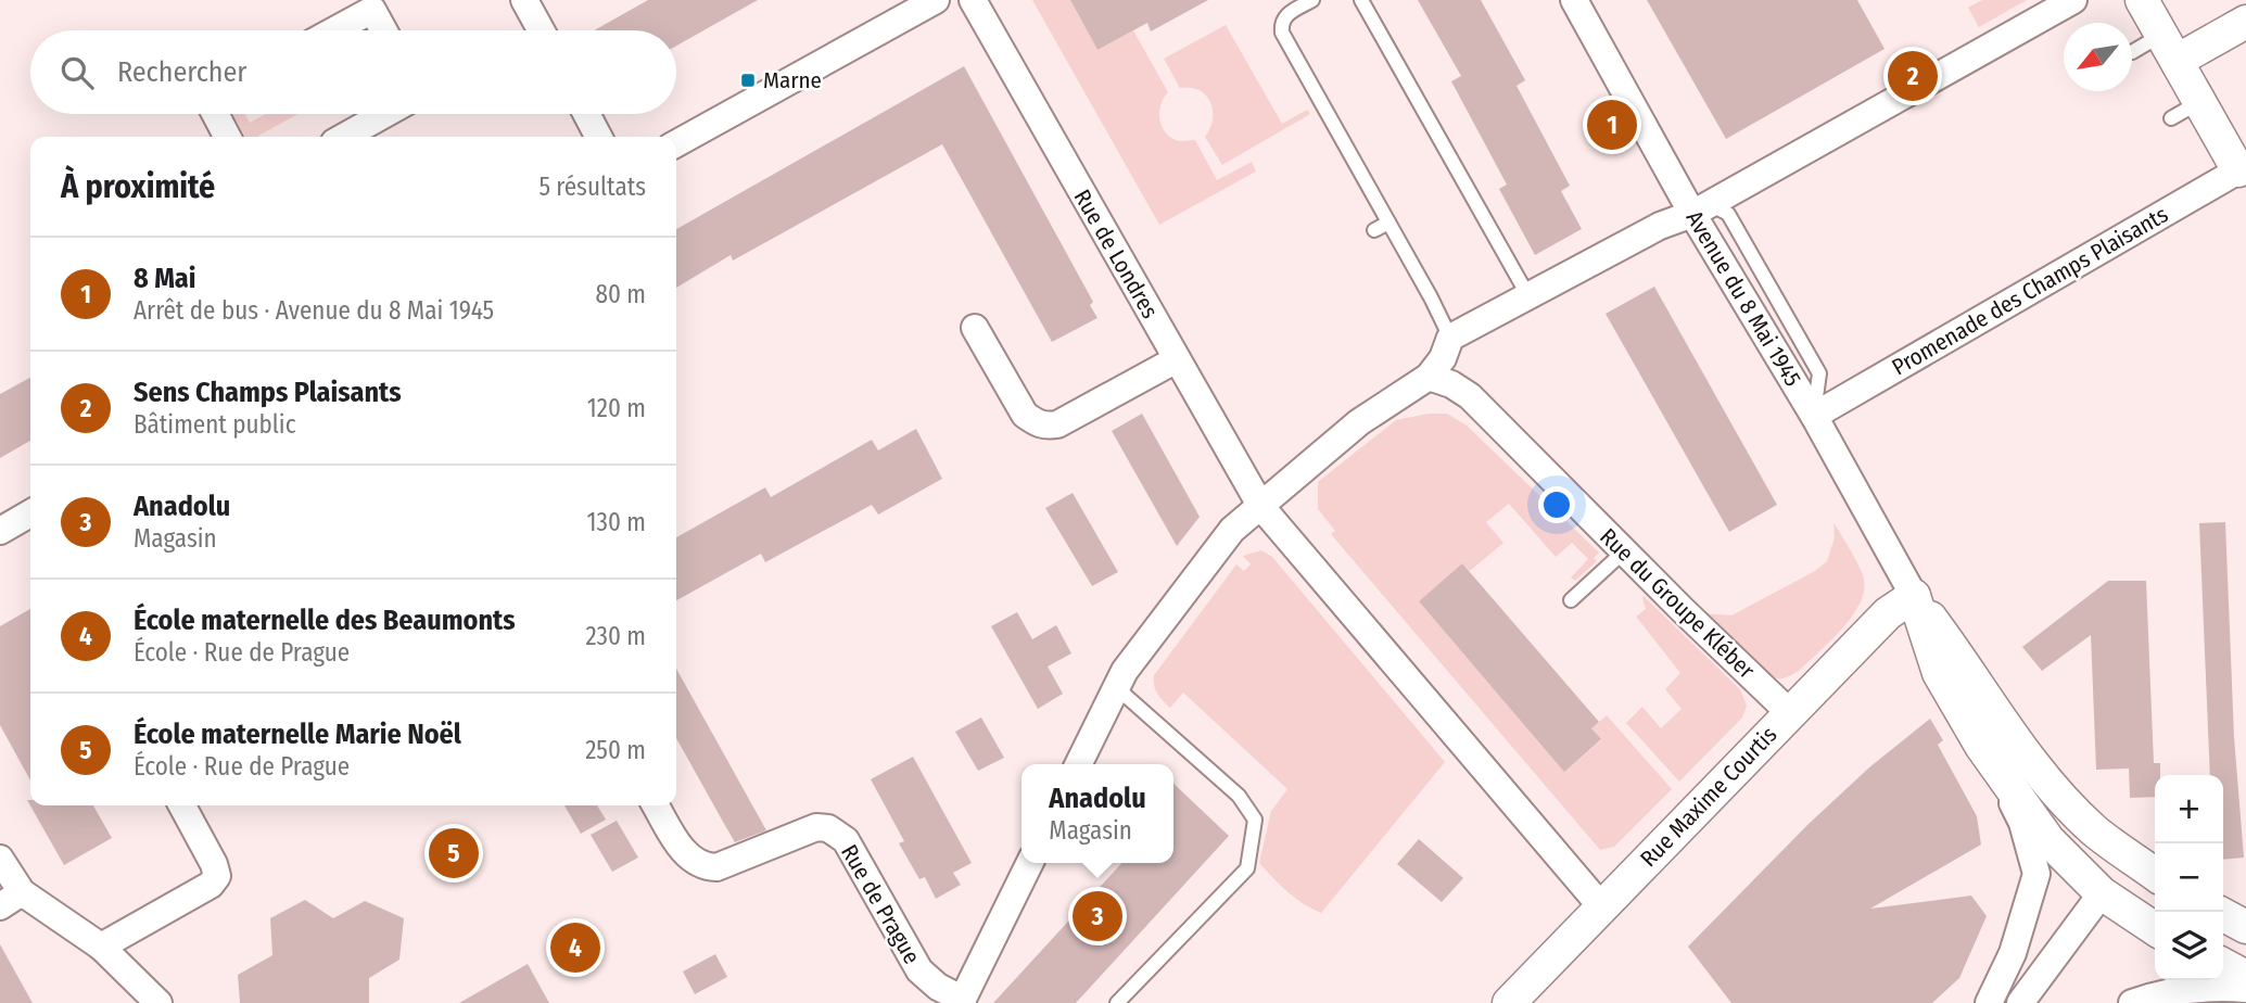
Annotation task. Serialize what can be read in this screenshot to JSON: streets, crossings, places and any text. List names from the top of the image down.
{
  "streets": {
    "street": [
      "Rue de Londres",
      "Promenade des Champs Plaisants",
      "Avenue du 8 Mai 1945",
      "Rue du Groupe Kléber",
      "Rue Maxime Courtis",
      "Rue de Prague"
    ]
  },
  "crossings": [
    ["Rue de Londres", "Rue Maxime Courtis"],
    ["Promenade des Champs Plaisants", "Avenue du 8 Mai 1945"],
    ["Avenue du 8 Mai 1945", "Rue Maxime Courtis"],
    ["Rue du Groupe Kléber", "Rue Maxime Courtis"]
  ],
  "places": {
    "transit": ["Marne"]
  },
  "north": "bottom left",
  "page": {
    "search": "Rechercher",
    "pins": [
      "2",
      "1",
      "5",
      "3",
      "4"
    ],
    "heading": ["À proximité", "5 résultats"],
    "list": [
      {
        "mark": "1",
        "name": "8 Mai",
        "note": "Arrêt de bus · Avenue du 8 Mai 1945",
        "value": "80 m"
      },
      {
        "mark": "2",
        "name": "Sens Champs Plaisants",
        "note": "Bâtiment public",
        "value": "120 m"
      },
      {
        "mark": "3",
        "name": "Anadolu",
        "note": "Magasin",
        "value": "130 m"
      },
      {
        "mark": "4",
        "name": "École maternelle des Beaumonts",
        "note": "École · Rue de Prague",
        "value": "230 m"
      },
      {
        "mark": "5",
        "name": "École maternelle Marie Noël",
        "note": "École · Rue de Prague",
        "value": "250 m"
      }
    ],
    "popup": ["Anadolu", "Magasin"],
    "map_buttons": ["+", "−"]
  }
}
